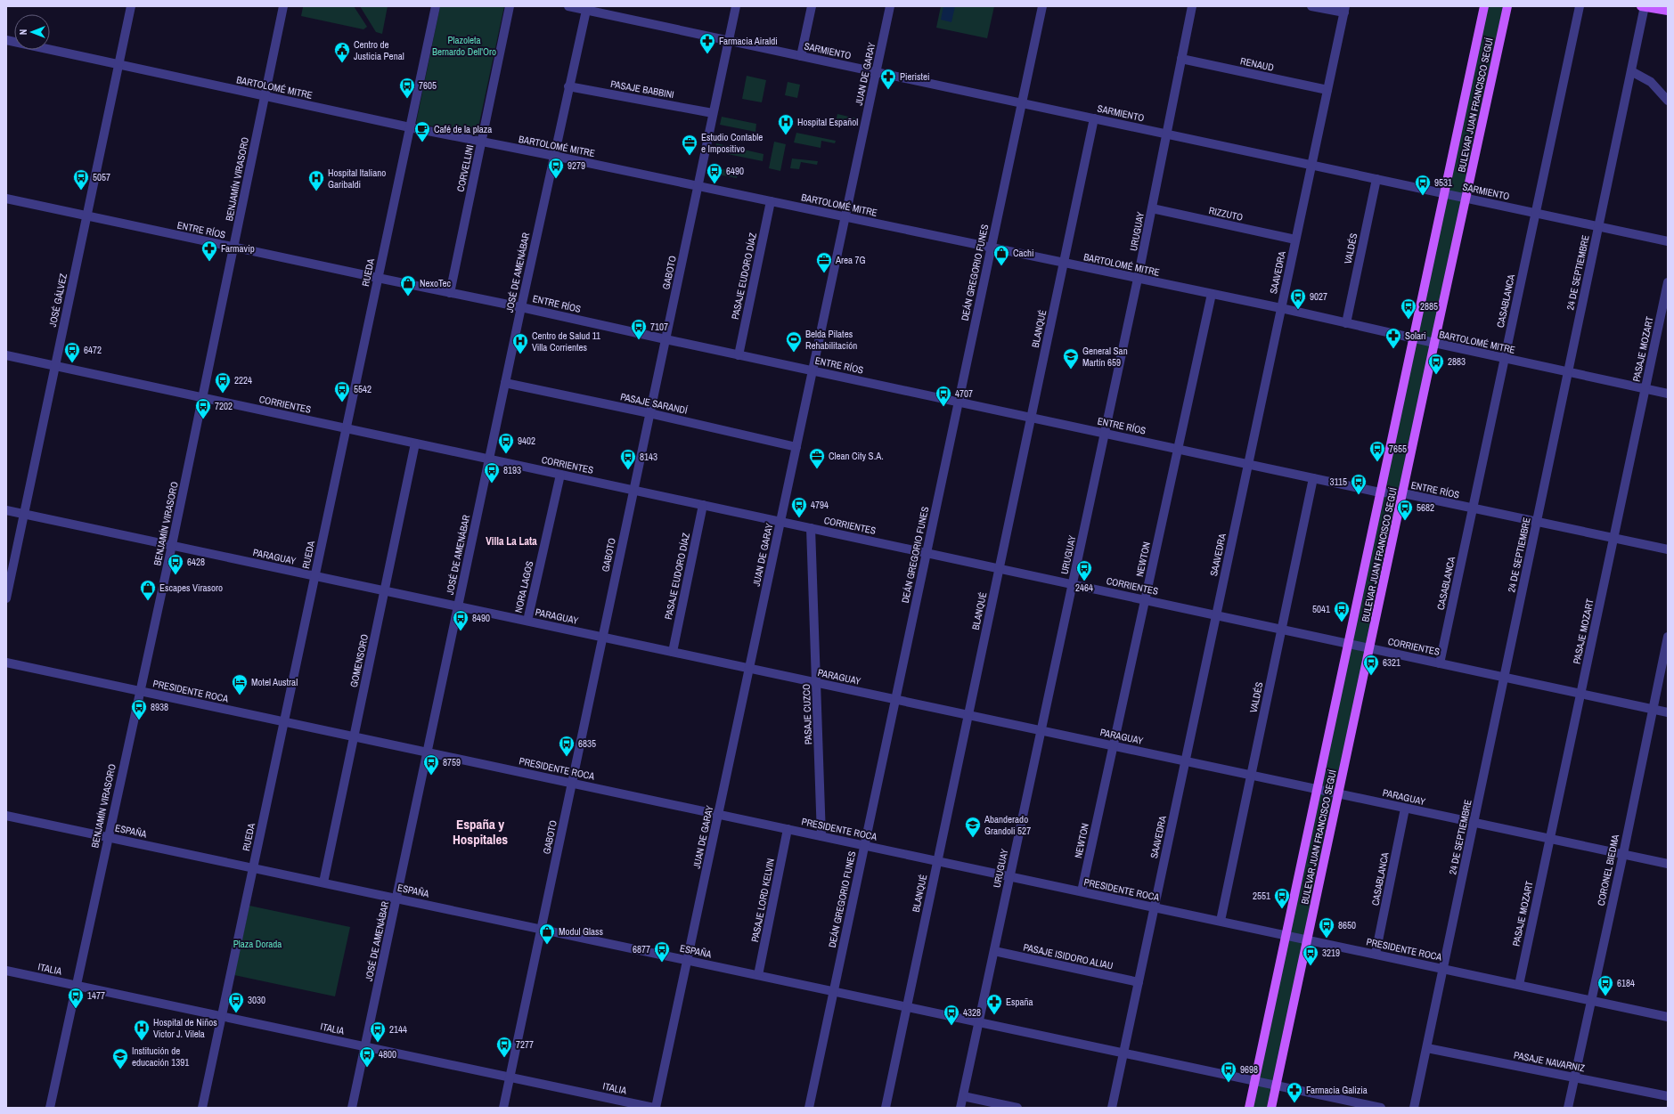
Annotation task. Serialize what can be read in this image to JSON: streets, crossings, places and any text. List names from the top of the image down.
{
  "streets": {
    "main road": ["BULEVAR JUAN FRANCISCO SEGUÍ"],
    "street": [
      "SARMIENTO",
      "RENAUD",
      "JUAN DE GARAY",
      "BARTOLOMÉ MITRE",
      "PASAJE BABBINI",
      "CORVELLINI",
      "BENJAMÍN VIRASORO",
      "RIZZUTO",
      "ENTRE RÍOS",
      "URUGUAY",
      "VALDÉS",
      "RUEDA",
      "JOSÉ DE AMENÁBAR",
      "GABOTO",
      "DEÁN GREGORIO FUNES",
      "SAAVEDRA",
      "24 DE SEPTIEMBRE",
      "PASAJE EUDORO DÍAZ",
      "JOSÉ GÁLVEZ",
      "CASABLANCA",
      "BLANQUÉ",
      "PASAJE MOZART",
      "PASAJE SARANDÍ",
      "CORRIENTES",
      "PARAGUAY",
      "NEWTON",
      "NORA LAGOS",
      "GOMENSORO",
      "PRESIDENTE ROCA",
      "PASAJE CUZCO",
      "ESPAÑA",
      "CORONEL BIEDMA",
      "PASAJE LORD KELVIN",
      "PASAJE ISIDORO ALIAU",
      "ITALIA",
      "PASAJE NAVARNIZ"
    ]
  },
  "crossings": [
    ["SARMIENTO", "JUAN DE GARAY"],
    ["SARMIENTO", "BULEVAR JUAN FRANCISCO SEGUÍ"],
    ["SARMIENTO", "URUGUAY"],
    ["SARMIENTO", "VALDÉS"],
    ["SARMIENTO", "JOSÉ DE AMENÁBAR"],
    ["SARMIENTO", "GABOTO"],
    ["SARMIENTO", "DEÁN GREGORIO FUNES"],
    ["SARMIENTO", "SAAVEDRA"],
    ["SARMIENTO", "24 DE SEPTIEMBRE"],
    ["SARMIENTO", "CASABLANCA"],
    ["SARMIENTO", "BLANQUÉ"],
    ["RENAUD", "URUGUAY"],
    ["RENAUD", "SAAVEDRA"],
    ["JUAN DE GARAY", "BARTOLOMÉ MITRE"],
    ["JUAN DE GARAY", "ENTRE RÍOS"],
    ["JUAN DE GARAY", "PASAJE SARANDÍ"],
    ["JUAN DE GARAY", "CORRIENTES"],
    ["JUAN DE GARAY", "PARAGUAY"],
    ["JUAN DE GARAY", "PRESIDENTE ROCA"],
    ["JUAN DE GARAY", "ESPAÑA"],
    ["JUAN DE GARAY", "ITALIA"],
    ["BARTOLOMÉ MITRE", "BULEVAR JUAN FRANCISCO SEGUÍ"],
    ["BARTOLOMÉ MITRE", "CORVELLINI"],
    ["BARTOLOMÉ MITRE", "BENJAMÍN VIRASORO"],
    ["BARTOLOMÉ MITRE", "URUGUAY"],
    ["BARTOLOMÉ MITRE", "VALDÉS"],
    ["BARTOLOMÉ MITRE", "RUEDA"],
    ["BARTOLOMÉ MITRE", "JOSÉ DE AMENÁBAR"],
    ["BARTOLOMÉ MITRE", "GABOTO"],
    ["BARTOLOMÉ MITRE", "DEÁN GREGORIO FUNES"],
    ["BARTOLOMÉ MITRE", "SAAVEDRA"],
    ["BARTOLOMÉ MITRE", "24 DE SEPTIEMBRE"],
    ["BARTOLOMÉ MITRE", "PASAJE EUDORO DÍAZ"],
    ["BARTOLOMÉ MITRE", "JOSÉ GÁLVEZ"],
    ["BARTOLOMÉ MITRE", "CASABLANCA"],
    ["BARTOLOMÉ MITRE", "BLANQUÉ"],
    ["BARTOLOMÉ MITRE", "PASAJE MOZART"],
    ["BARTOLOMÉ MITRE", "NEWTON"],
    ["PASAJE BABBINI", "JOSÉ DE AMENÁBAR"],
    ["PASAJE BABBINI", "GABOTO"],
    ["BULEVAR JUAN FRANCISCO SEGUÍ", "ENTRE RÍOS"],
    ["BULEVAR JUAN FRANCISCO SEGUÍ", "CORRIENTES"],
    ["BULEVAR JUAN FRANCISCO SEGUÍ", "PARAGUAY"],
    ["BULEVAR JUAN FRANCISCO SEGUÍ", "PRESIDENTE ROCA"],
    ["BULEVAR JUAN FRANCISCO SEGUÍ", "ESPAÑA"],
    ["CORVELLINI", "ENTRE RÍOS"],
    ["BENJAMÍN VIRASORO", "ENTRE RÍOS"],
    ["BENJAMÍN VIRASORO", "CORRIENTES"],
    ["BENJAMÍN VIRASORO", "PARAGUAY"],
    ["BENJAMÍN VIRASORO", "PRESIDENTE ROCA"],
    ["BENJAMÍN VIRASORO", "ESPAÑA"],
    ["BENJAMÍN VIRASORO", "ITALIA"],
    ["RIZZUTO", "URUGUAY"],
    ["RIZZUTO", "SAAVEDRA"],
    ["ENTRE RÍOS", "URUGUAY"],
    ["ENTRE RÍOS", "VALDÉS"],
    ["ENTRE RÍOS", "RUEDA"],
    ["ENTRE RÍOS", "JOSÉ DE AMENÁBAR"],
    ["ENTRE RÍOS", "GABOTO"],
    ["ENTRE RÍOS", "DEÁN GREGORIO FUNES"],
    ["ENTRE RÍOS", "SAAVEDRA"],
    ["ENTRE RÍOS", "24 DE SEPTIEMBRE"],
    ["ENTRE RÍOS", "PASAJE EUDORO DÍAZ"],
    ["ENTRE RÍOS", "JOSÉ GÁLVEZ"],
    ["ENTRE RÍOS", "CASABLANCA"],
    ["ENTRE RÍOS", "BLANQUÉ"],
    ["ENTRE RÍOS", "PASAJE MOZART"],
    ["ENTRE RÍOS", "NEWTON"],
    ["URUGUAY", "CORRIENTES"],
    ["URUGUAY", "PARAGUAY"],
    ["URUGUAY", "PRESIDENTE ROCA"],
    ["URUGUAY", "ESPAÑA"],
    ["URUGUAY", "PASAJE ISIDORO ALIAU"],
    ["VALDÉS", "CORRIENTES"],
    ["VALDÉS", "PARAGUAY"],
    ["VALDÉS", "PRESIDENTE ROCA"],
    ["RUEDA", "CORRIENTES"],
    ["RUEDA", "PARAGUAY"],
    ["RUEDA", "PRESIDENTE ROCA"],
    ["RUEDA", "ESPAÑA"],
    ["RUEDA", "ITALIA"],
    ["JOSÉ DE AMENÁBAR", "PASAJE SARANDÍ"],
    ["JOSÉ DE AMENÁBAR", "CORRIENTES"],
    ["JOSÉ DE AMENÁBAR", "PARAGUAY"],
    ["JOSÉ DE AMENÁBAR", "PRESIDENTE ROCA"],
    ["JOSÉ DE AMENÁBAR", "ESPAÑA"],
    ["JOSÉ DE AMENÁBAR", "ITALIA"],
    ["GABOTO", "PASAJE SARANDÍ"],
    ["GABOTO", "CORRIENTES"],
    ["GABOTO", "PARAGUAY"],
    ["GABOTO", "PRESIDENTE ROCA"],
    ["GABOTO", "ESPAÑA"],
    ["GABOTO", "ITALIA"],
    ["DEÁN GREGORIO FUNES", "CORRIENTES"],
    ["DEÁN GREGORIO FUNES", "PARAGUAY"],
    ["DEÁN GREGORIO FUNES", "PRESIDENTE ROCA"],
    ["DEÁN GREGORIO FUNES", "ESPAÑA"],
    ["SAAVEDRA", "CORRIENTES"],
    ["SAAVEDRA", "PARAGUAY"],
    ["SAAVEDRA", "PRESIDENTE ROCA"],
    ["SAAVEDRA", "ESPAÑA"],
    ["SAAVEDRA", "PASAJE ISIDORO ALIAU"],
    ["24 DE SEPTIEMBRE", "CORRIENTES"],
    ["24 DE SEPTIEMBRE", "PARAGUAY"],
    ["24 DE SEPTIEMBRE", "PRESIDENTE ROCA"],
    ["24 DE SEPTIEMBRE", "PASAJE NAVARNIZ"],
    ["PASAJE EUDORO DÍAZ", "CORRIENTES"],
    ["PASAJE EUDORO DÍAZ", "PARAGUAY"],
    ["JOSÉ GÁLVEZ", "CORRIENTES"],
    ["JOSÉ GÁLVEZ", "PARAGUAY"],
    ["CASABLANCA", "CORRIENTES"],
    ["CASABLANCA", "PARAGUAY"],
    ["CASABLANCA", "PRESIDENTE ROCA"],
    ["BLANQUÉ", "CORRIENTES"],
    ["BLANQUÉ", "PARAGUAY"],
    ["BLANQUÉ", "PRESIDENTE ROCA"],
    ["BLANQUÉ", "ESPAÑA"],
    ["PASAJE MOZART", "CORRIENTES"],
    ["PASAJE MOZART", "PARAGUAY"],
    ["PASAJE MOZART", "PRESIDENTE ROCA"],
    ["CORRIENTES", "NEWTON"],
    ["CORRIENTES", "NORA LAGOS"],
    ["CORRIENTES", "GOMENSORO"],
    ["CORRIENTES", "PASAJE CUZCO"],
    ["CORRIENTES", "CORONEL BIEDMA"],
    ["PARAGUAY", "NEWTON"],
    ["PARAGUAY", "NORA LAGOS"],
    ["PARAGUAY", "GOMENSORO"],
    ["PARAGUAY", "PASAJE CUZCO"],
    ["PARAGUAY", "CORONEL BIEDMA"],
    ["NEWTON", "PRESIDENTE ROCA"],
    ["GOMENSORO", "PRESIDENTE ROCA"],
    ["GOMENSORO", "ESPAÑA"],
    ["PRESIDENTE ROCA", "PASAJE CUZCO"],
    ["PRESIDENTE ROCA", "CORONEL BIEDMA"],
    ["PRESIDENTE ROCA", "PASAJE LORD KELVIN"],
    ["ESPAÑA", "PASAJE LORD KELVIN"],
    ["CORONEL BIEDMA", "PASAJE NAVARNIZ"]
  ],
  "districts": ["Villa La Lata", "España y Hospitales"],
  "parks": ["Plazoleta Bernardo Dell'Oro", "Plaza Dorada"],
  "places": {
    "pharmacy": [
      "Farmacia Airaldi",
      "Pieristei",
      "Farmavip",
      "Solari",
      "España",
      "Farmacia Galizia"
    ],
    "public building": ["Centro de Justicia Penal"],
    "bus stop": [
      "7605",
      "9279",
      "6490",
      "5057",
      "9531",
      "9027",
      "2885",
      "7107",
      "6472",
      "2883",
      "2224",
      "5542",
      "4707",
      "7202",
      "9402",
      "7655",
      "8143",
      "8193",
      "3115",
      "4794",
      "5682",
      "6428",
      "2464",
      "5041",
      "8490",
      "6321",
      "8938",
      "6835",
      "8759",
      "2551",
      "8650",
      "6877",
      "3219",
      "6184",
      "1477",
      "3030",
      "4328",
      "2144",
      "7277",
      "4800",
      "9698"
    ],
    "hospital": [
      "Hospital Español",
      "Hospital Italiano Garibaldi",
      "Centro de Salud 11 Villa Corrientes",
      "Hospital de Niños Víctor J. Vilela"
    ],
    "cafe": ["Café de la plaza"],
    "office": ["Estudio Contable e Impositivo", "Area 7G", "Clean City S.A."],
    "shop": [
      "Cachi",
      "NexoTec",
      "Escapes Virasoro",
      "Modul Glass"
    ],
    "sports": ["Belda Pilates Rehabilitación"],
    "school or university": ["General San Martín 659", "Abanderado Grandoli 527", "Institución de educación 1391"],
    "hotel": ["Motel Austral"]
  },
  "north": "left"
}
